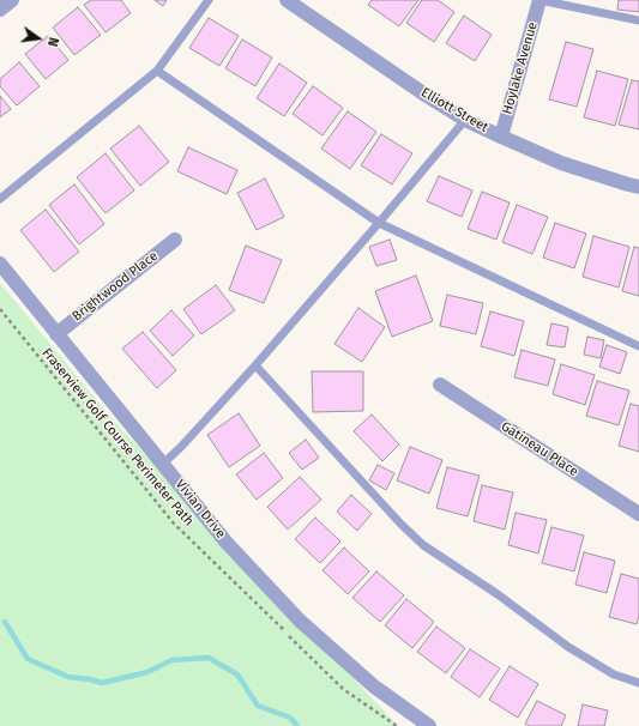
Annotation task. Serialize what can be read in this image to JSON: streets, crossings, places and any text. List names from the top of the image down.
{
  "streets": {
    "street": [
      "Hoylake Avenue",
      "Elliott Street",
      "Brightwood Place",
      "Gatineau Place",
      "Vivian Drive"
    ],
    "path": ["Fraserview Golf Course Perimeter Path"]
  },
  "crossings": [
    ["Hoylake Avenue", "Elliott Street"],
    ["Brightwood Place", "Vivian Drive"]
  ],
  "north": "right"
}
